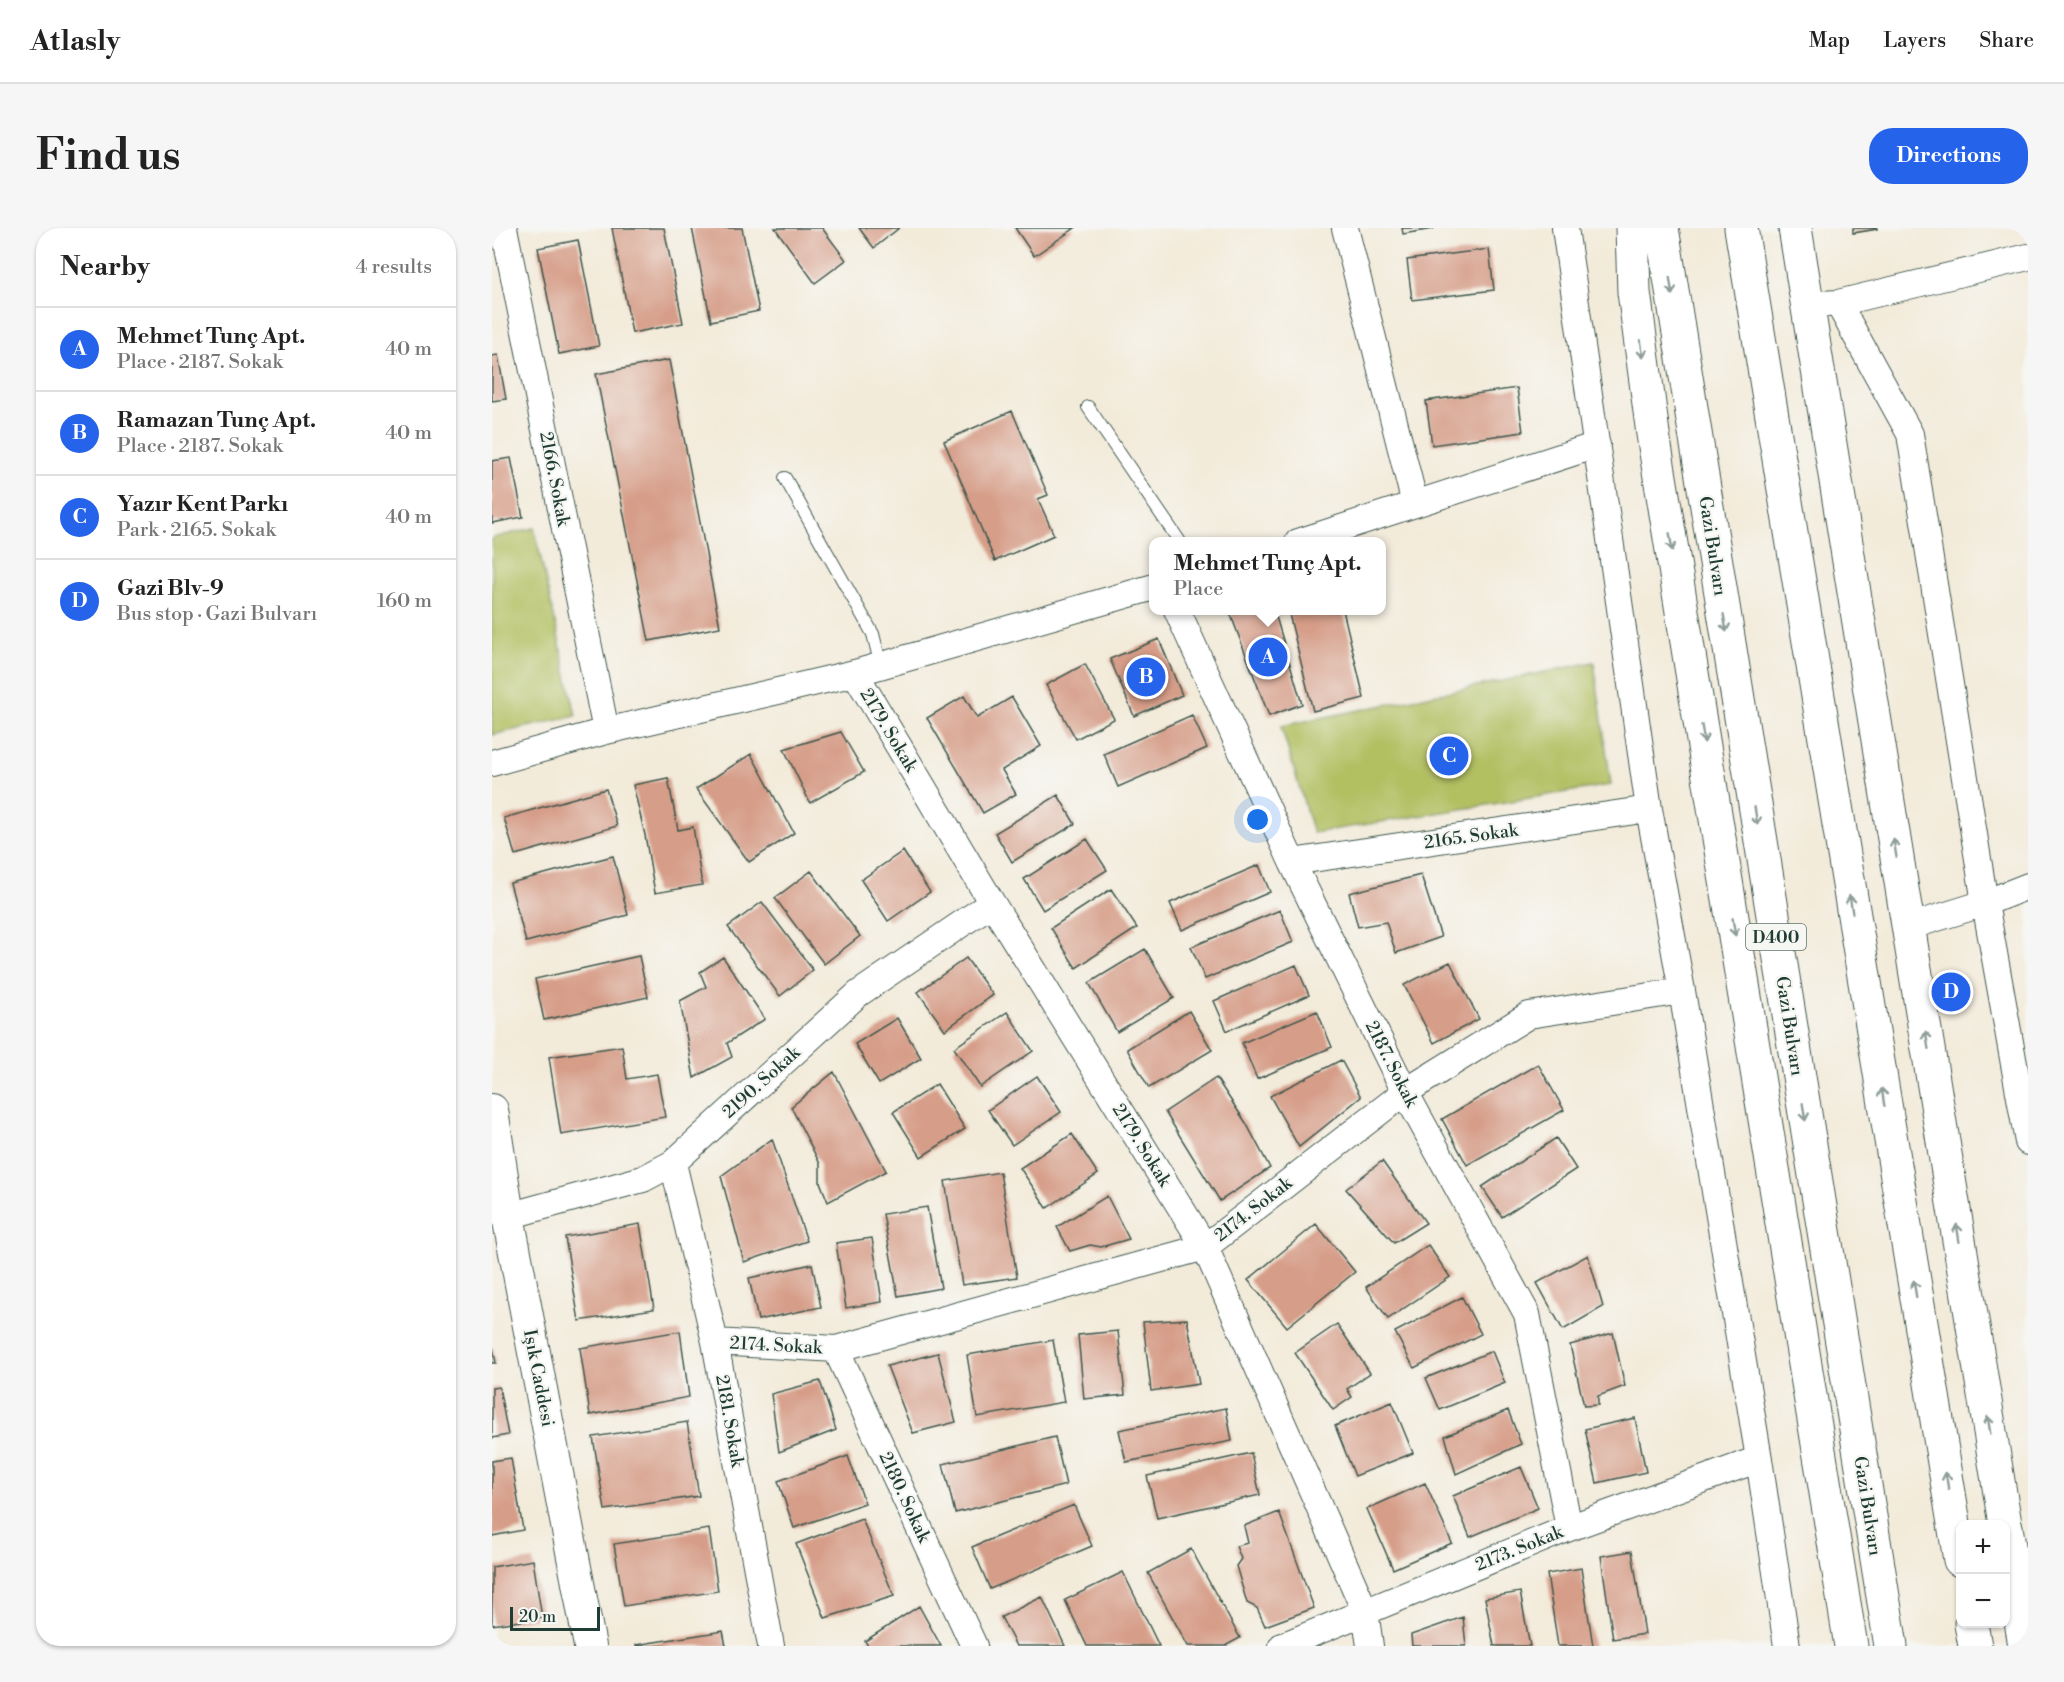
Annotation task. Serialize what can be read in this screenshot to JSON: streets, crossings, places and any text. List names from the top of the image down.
{
  "streets": {
    "highway": ["Gazi Bulvarı", "D400"],
    "street": [
      "2166. Sokak",
      "2179. Sokak",
      "2165. Sokak",
      "2187. Sokak",
      "2190. Sokak",
      "2174. Sokak",
      "Işık Caddesi",
      "2181. Sokak",
      "2180. Sokak",
      "2173. Sokak"
    ]
  },
  "crossings": [
    ["2179. Sokak", "2190. Sokak"],
    ["2179. Sokak", "2174. Sokak"],
    ["2179. Sokak", "2173. Sokak"],
    ["2165. Sokak", "2187. Sokak"],
    ["2187. Sokak", "2174. Sokak"],
    ["2187. Sokak", "2173. Sokak"],
    ["2190. Sokak", "Işık Caddesi"],
    ["2190. Sokak", "2181. Sokak"],
    ["2174. Sokak", "2181. Sokak"],
    ["2174. Sokak", "2180. Sokak"]
  ],
  "scale_bar": "20 m",
  "page": {
    "header": "Atlasly",
    "nav": ["Map", "Layers", "Share"],
    "buttons": "Directions",
    "title": "Find us",
    "heading": ["Nearby", "4 results"],
    "list": [
      {
        "mark": "A",
        "name": "Mehmet Tunç Apt.",
        "note": "Place · 2187. Sokak",
        "value": "40 m"
      },
      {
        "mark": "B",
        "name": "Ramazan Tunç Apt.",
        "note": "Place · 2187. Sokak",
        "value": "40 m"
      },
      {
        "mark": "C",
        "name": "Yazır Kent Parkı",
        "note": "Park · 2165. Sokak",
        "value": "40 m"
      },
      {
        "mark": "D",
        "name": "Gazi̇ Blv-9",
        "note": "Bus stop · Gazi Bulvarı",
        "value": "160 m"
      }
    ],
    "popup": ["Mehmet Tunç Apt.", "Place"],
    "pins": [
      "A",
      "B",
      "C",
      "D"
    ],
    "map_buttons": ["+", "−"],
    "scale": "20 m"
  }
}
